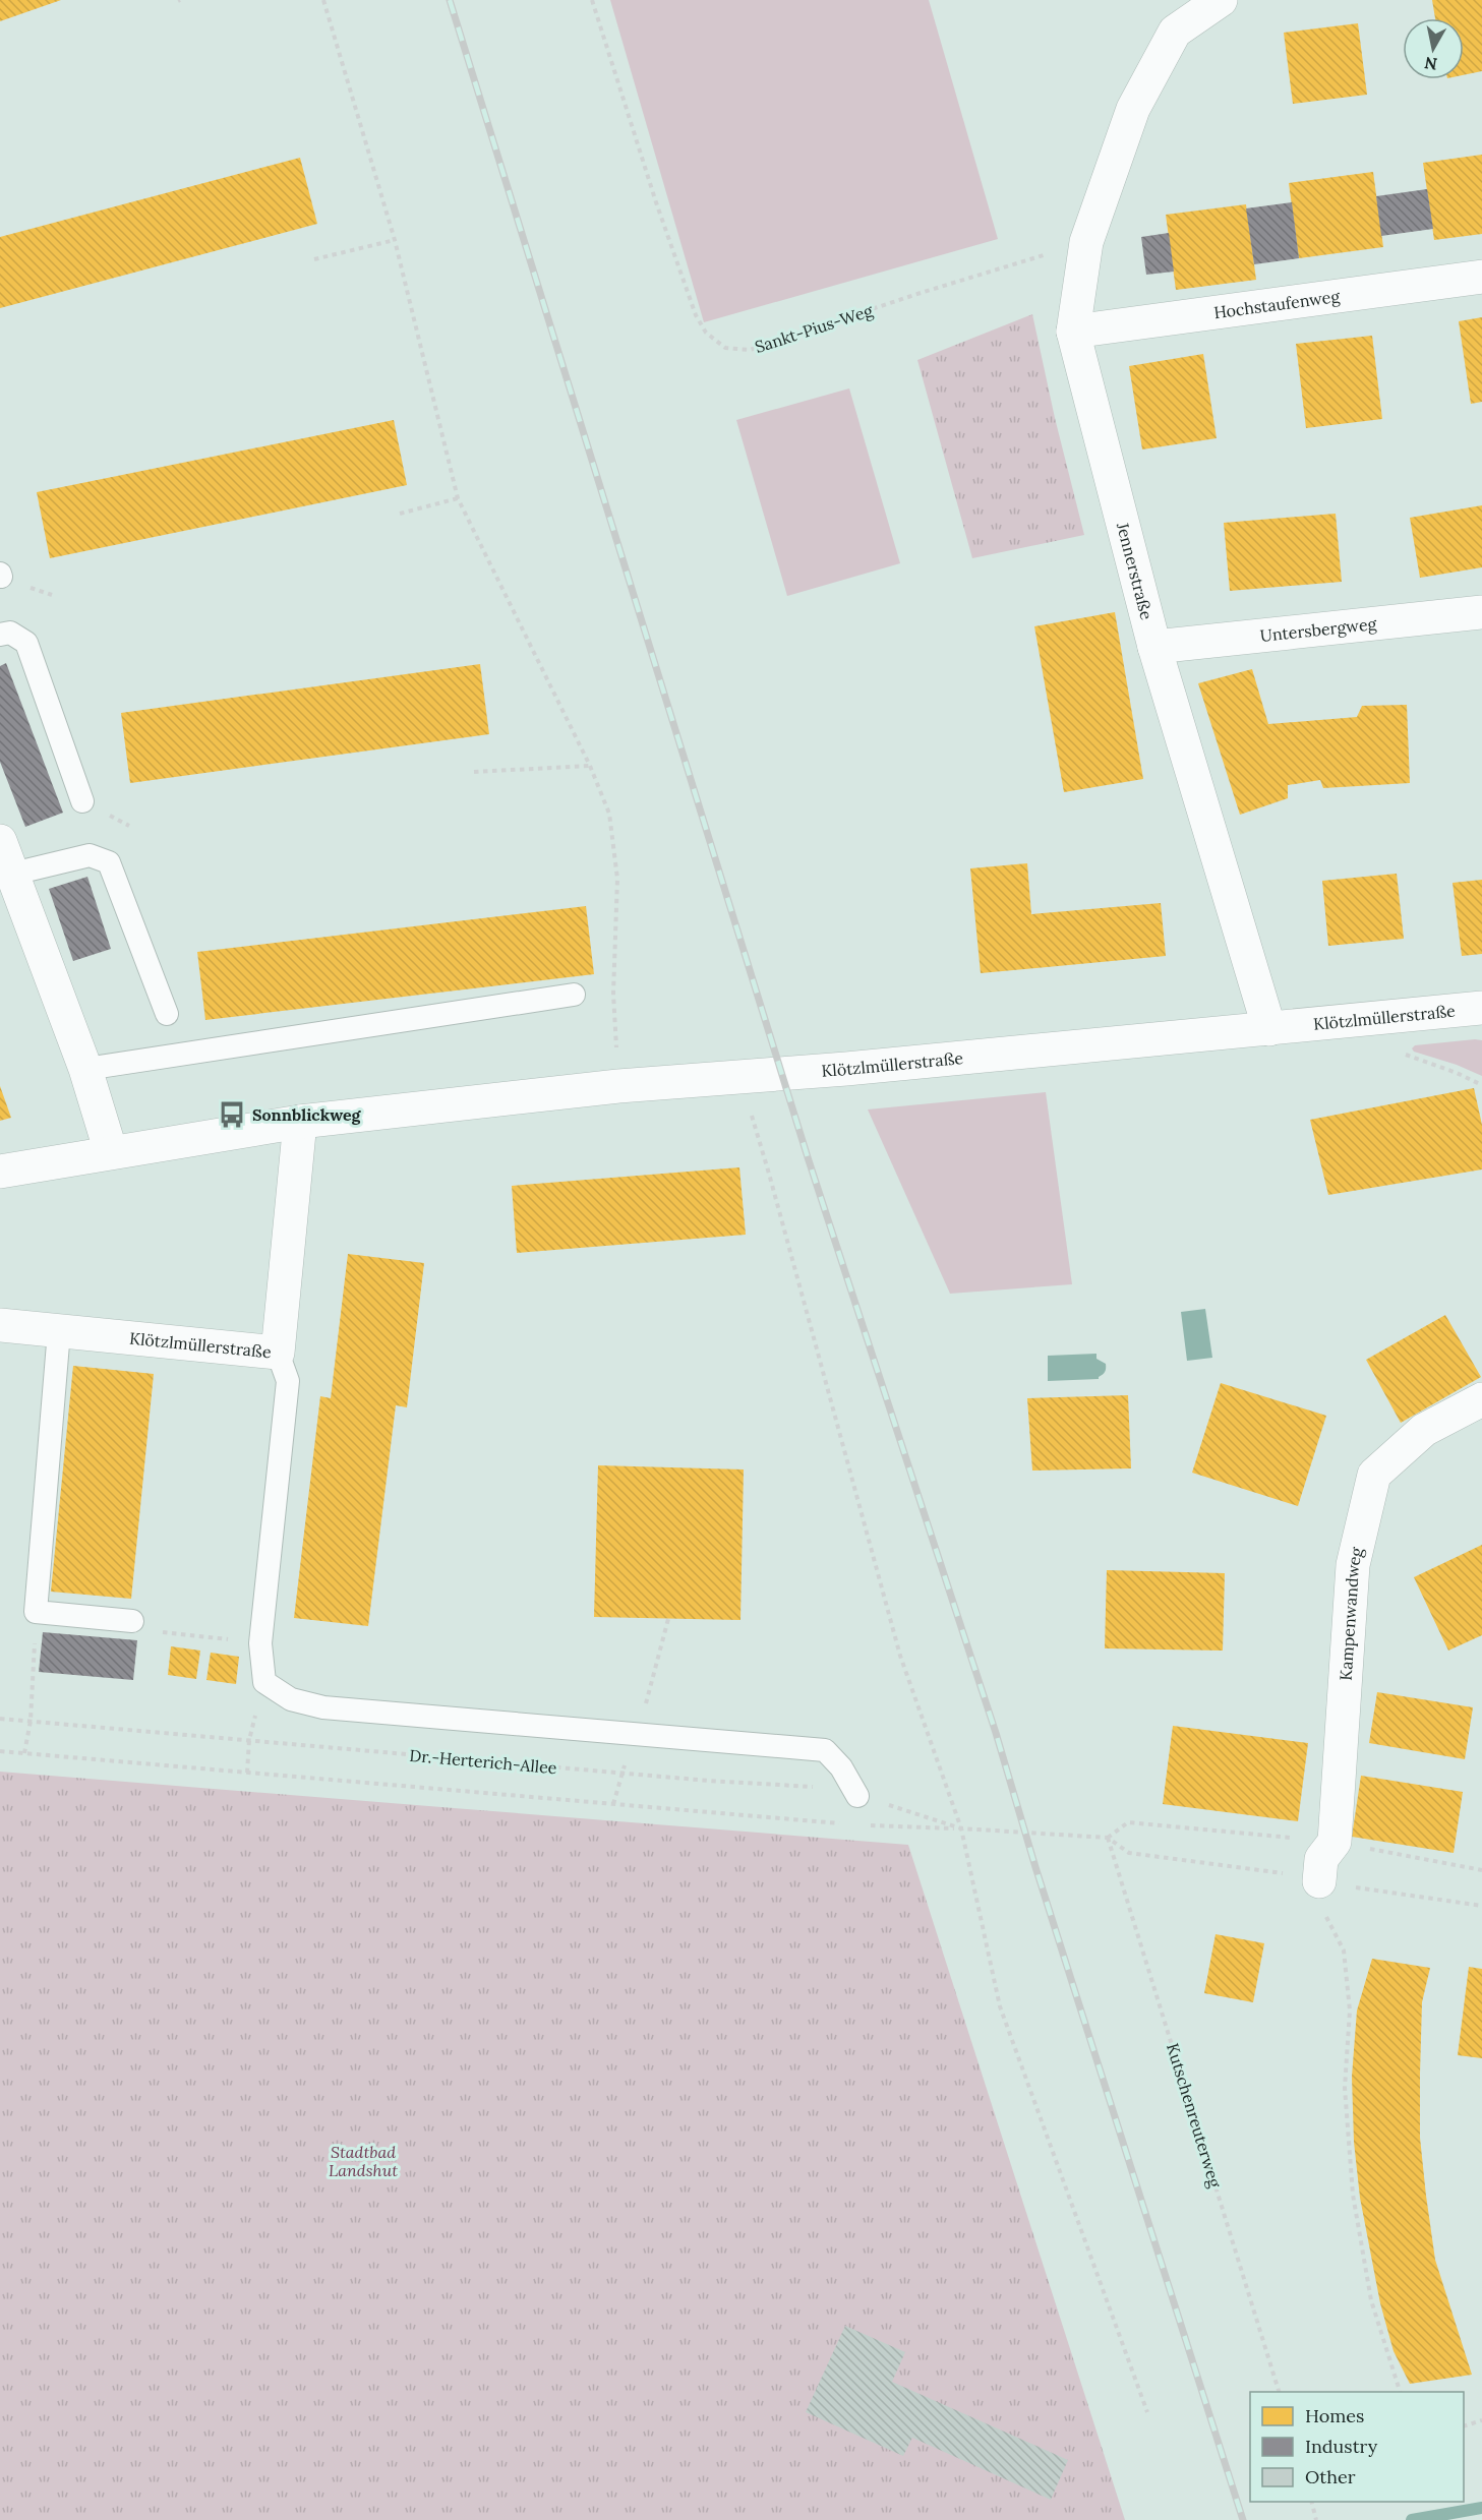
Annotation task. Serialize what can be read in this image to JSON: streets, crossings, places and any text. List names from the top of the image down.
{
  "streets": {
    "street": [
      "Hochstaufenweg",
      "Jennerstraße",
      "Untersbergweg",
      "Klötzlmüllerstraße",
      "Kampenwandweg"
    ],
    "path": ["Sankt-Pius-Weg", "Dr.-Herterich-Allee", "Kutschenreuterweg"]
  },
  "crossings": [
    ["Hochstaufenweg", "Jennerstraße"],
    ["Sankt-Pius-Weg", "Jennerstraße"],
    ["Jennerstraße", "Untersbergweg"],
    ["Jennerstraße", "Klötzlmüllerstraße"],
    ["Dr.-Herterich-Allee", "Kutschenreuterweg"]
  ],
  "parks": ["Stadtbad Landshut"],
  "places": {
    "bus stop": ["Sonnblickweg"]
  },
  "legend": ["Homes", "Industry", "Other"],
  "north": "bottom"
}
